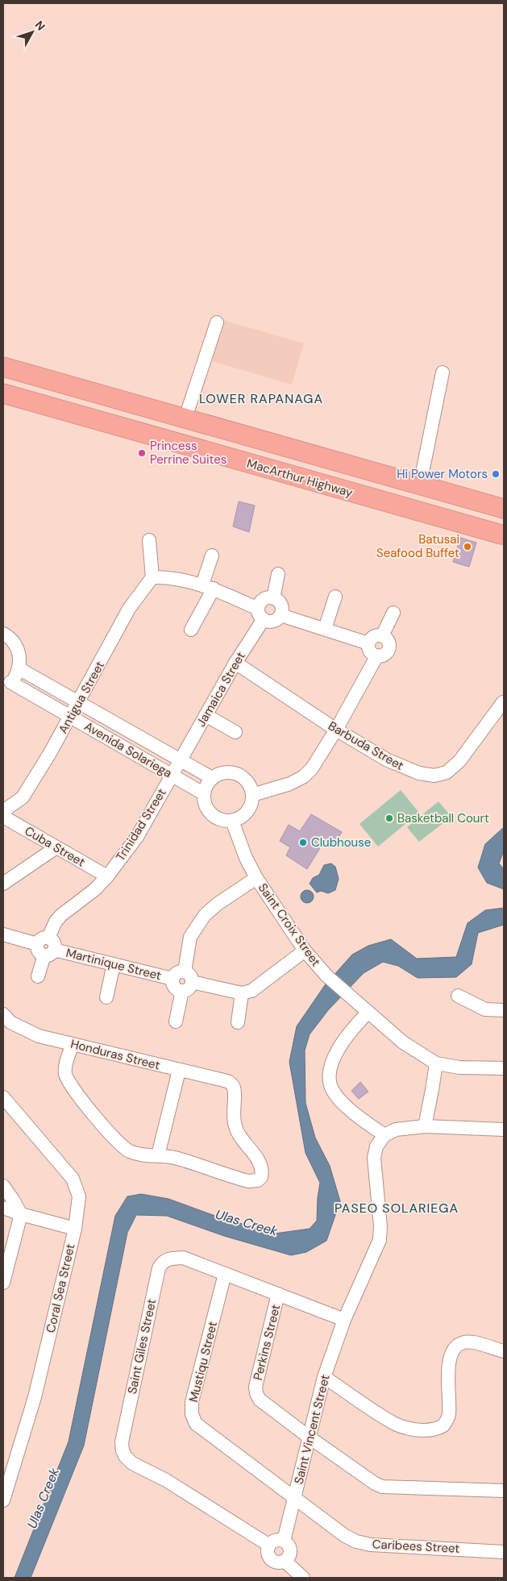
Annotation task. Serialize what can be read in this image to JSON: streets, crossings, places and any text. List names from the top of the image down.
{
  "streets": {
    "highway": ["MacArthur Highway"],
    "street": [
      "Jamaica Street",
      "Antigua Street",
      "Barbuda Street",
      "Avenida Solariega",
      "Trinidad Street",
      "Cuba Street",
      "Saint Croix Street",
      "Martinique Street",
      "Honduras Street",
      "Coral Sea Street",
      "Perkins Street",
      "Saint Giles Street",
      "Mustiqu Street",
      "Saint Vincent Street",
      "Caribees Street"
    ]
  },
  "crossings": [
    ["Jamaica Street", "Barbuda Street"],
    ["Jamaica Street", "Avenida Solariega"],
    ["Jamaica Street", "Trinidad Street"],
    ["Antigua Street", "Avenida Solariega"],
    ["Avenida Solariega", "Trinidad Street"],
    ["Avenida Solariega", "Saint Croix Street"],
    ["Trinidad Street", "Cuba Street"],
    ["Saint Croix Street", "Saint Vincent Street"],
    ["Perkins Street", "Saint Giles Street"],
    ["Perkins Street", "Saint Vincent Street"],
    ["Saint Giles Street", "Mustiqu Street"],
    ["Saint Giles Street", "Saint Vincent Street"],
    ["Mustiqu Street", "Saint Vincent Street"],
    ["Mustiqu Street", "Caribees Street"],
    ["Saint Vincent Street", "Caribees Street"]
  ],
  "districts": ["LOWER RAPANAGA", "PASEO SOLARIEGA"],
  "water": ["Ulas Creek"],
  "places": [
    "Princess Perrine Suites",
    "Hi Power Motors",
    "Batusai Seafood Buffet",
    "Basketball Court",
    "Clubhouse"
  ],
  "north": "top right"
}
